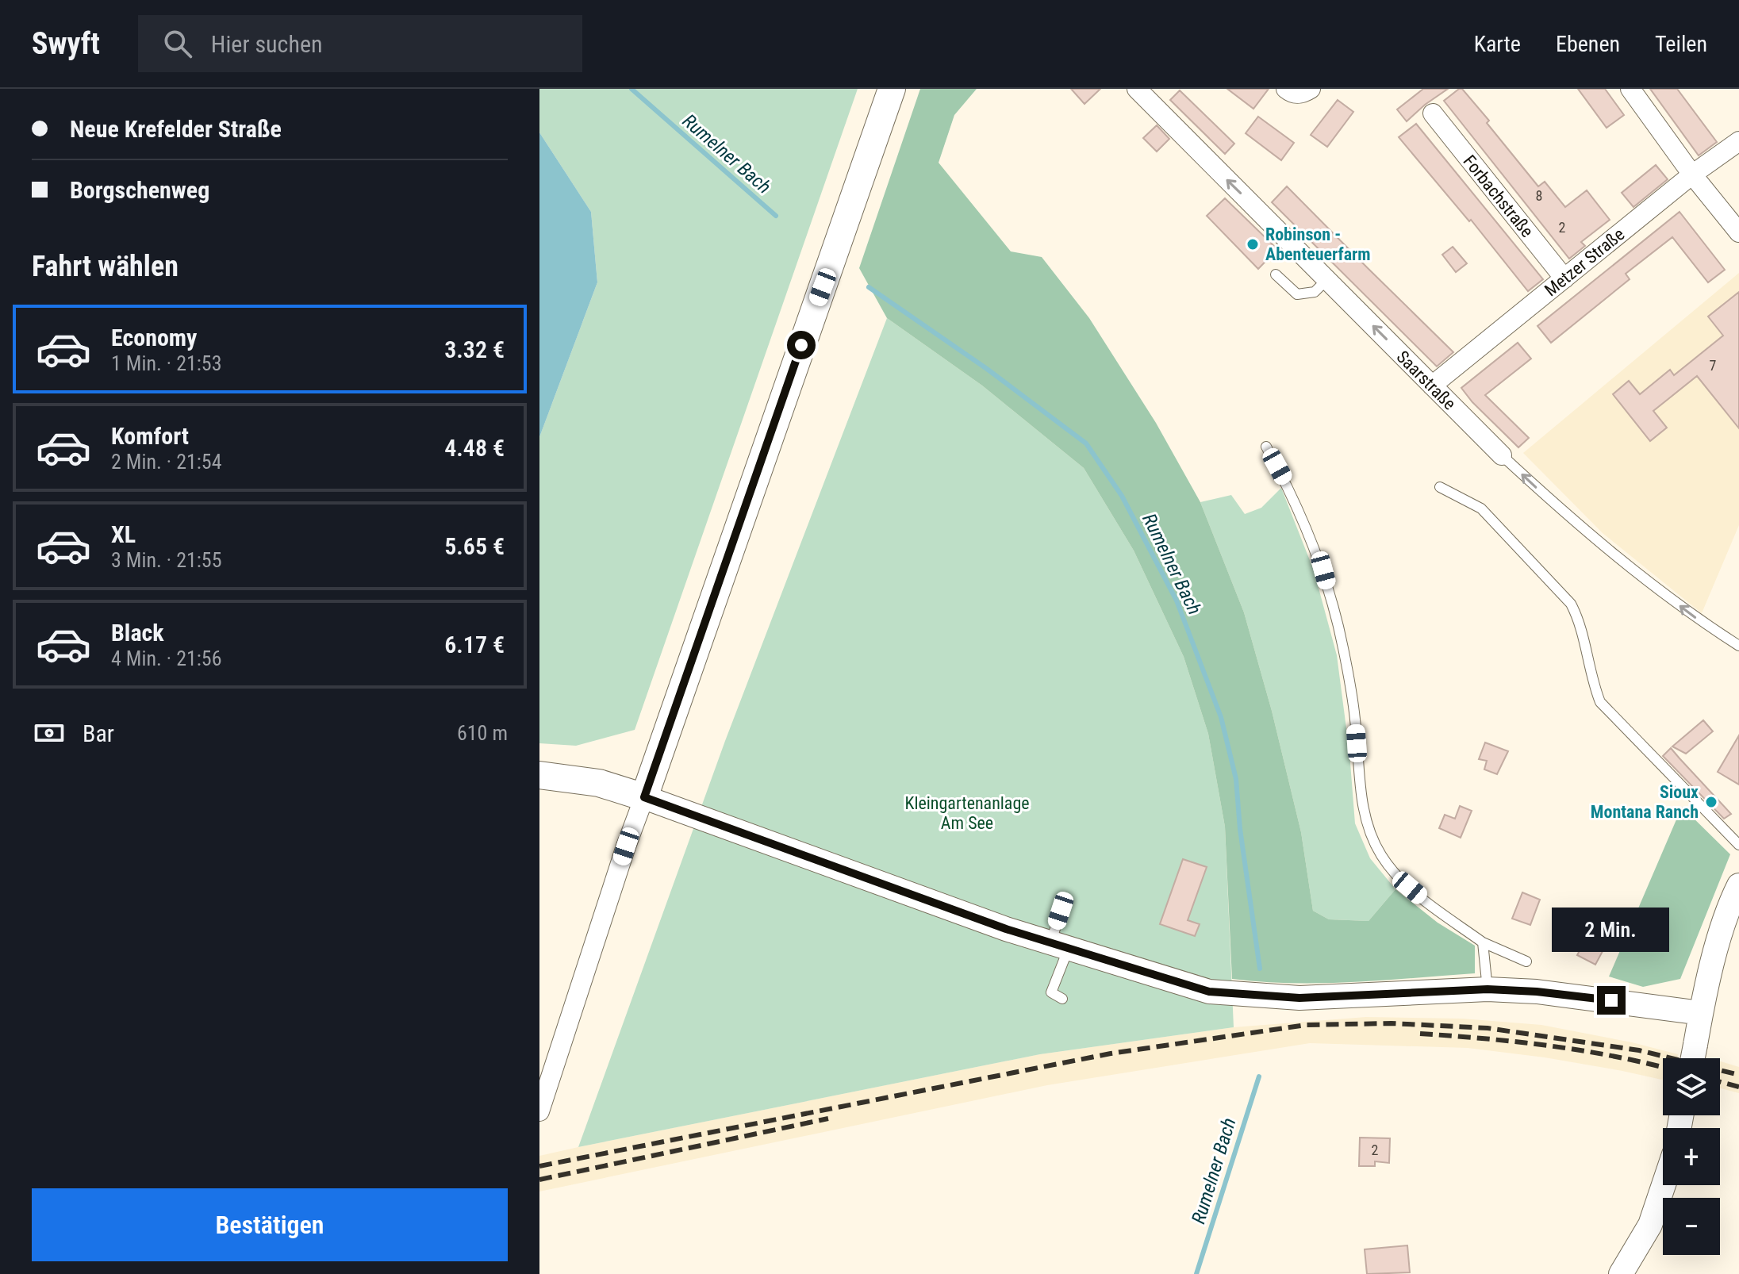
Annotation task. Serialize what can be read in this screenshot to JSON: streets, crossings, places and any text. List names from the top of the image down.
{
  "streets": {
    "street": ["Forbachstraße", "Metzer Straße", "Saarstraße"]
  },
  "crossings": [
    ["Forbachstraße", "Metzer Straße"],
    ["Metzer Straße", "Saarstraße"]
  ],
  "one_way": ["Saarstraße"],
  "water": ["Rumelner Bach"],
  "parks": ["Kleingartenanlage Am See"],
  "places": ["Robinson - Abenteuerfarm", "Sioux Montana Ranch"],
  "house_numbers": [
    "8",
    "2",
    "7",
    "2"
  ],
  "page": {
    "header": "Swyft",
    "search": "Hier suchen",
    "nav": ["Karte", "Ebenen", "Teilen"],
    "banner": ["Neue Krefelder Straße", "Borgschenweg"],
    "heading": "Fahrt wählen",
    "list": [
      {
        "name": "Economy",
        "note": "1 Min. · 21:53",
        "value": "3.32 €"
      },
      {
        "name": "Komfort",
        "note": "2 Min. · 21:54",
        "value": "4.48 €"
      },
      {
        "name": "XL",
        "note": "3 Min. · 21:55",
        "value": "5.65 €"
      },
      {
        "name": "Black",
        "note": "4 Min. · 21:56",
        "value": "6.17 €"
      }
    ],
    "pay": ["Bar", "610 m"],
    "bubble": "2 Min.",
    "map_buttons": ["+", "−"],
    "buttons": "Bestätigen"
  }
}
